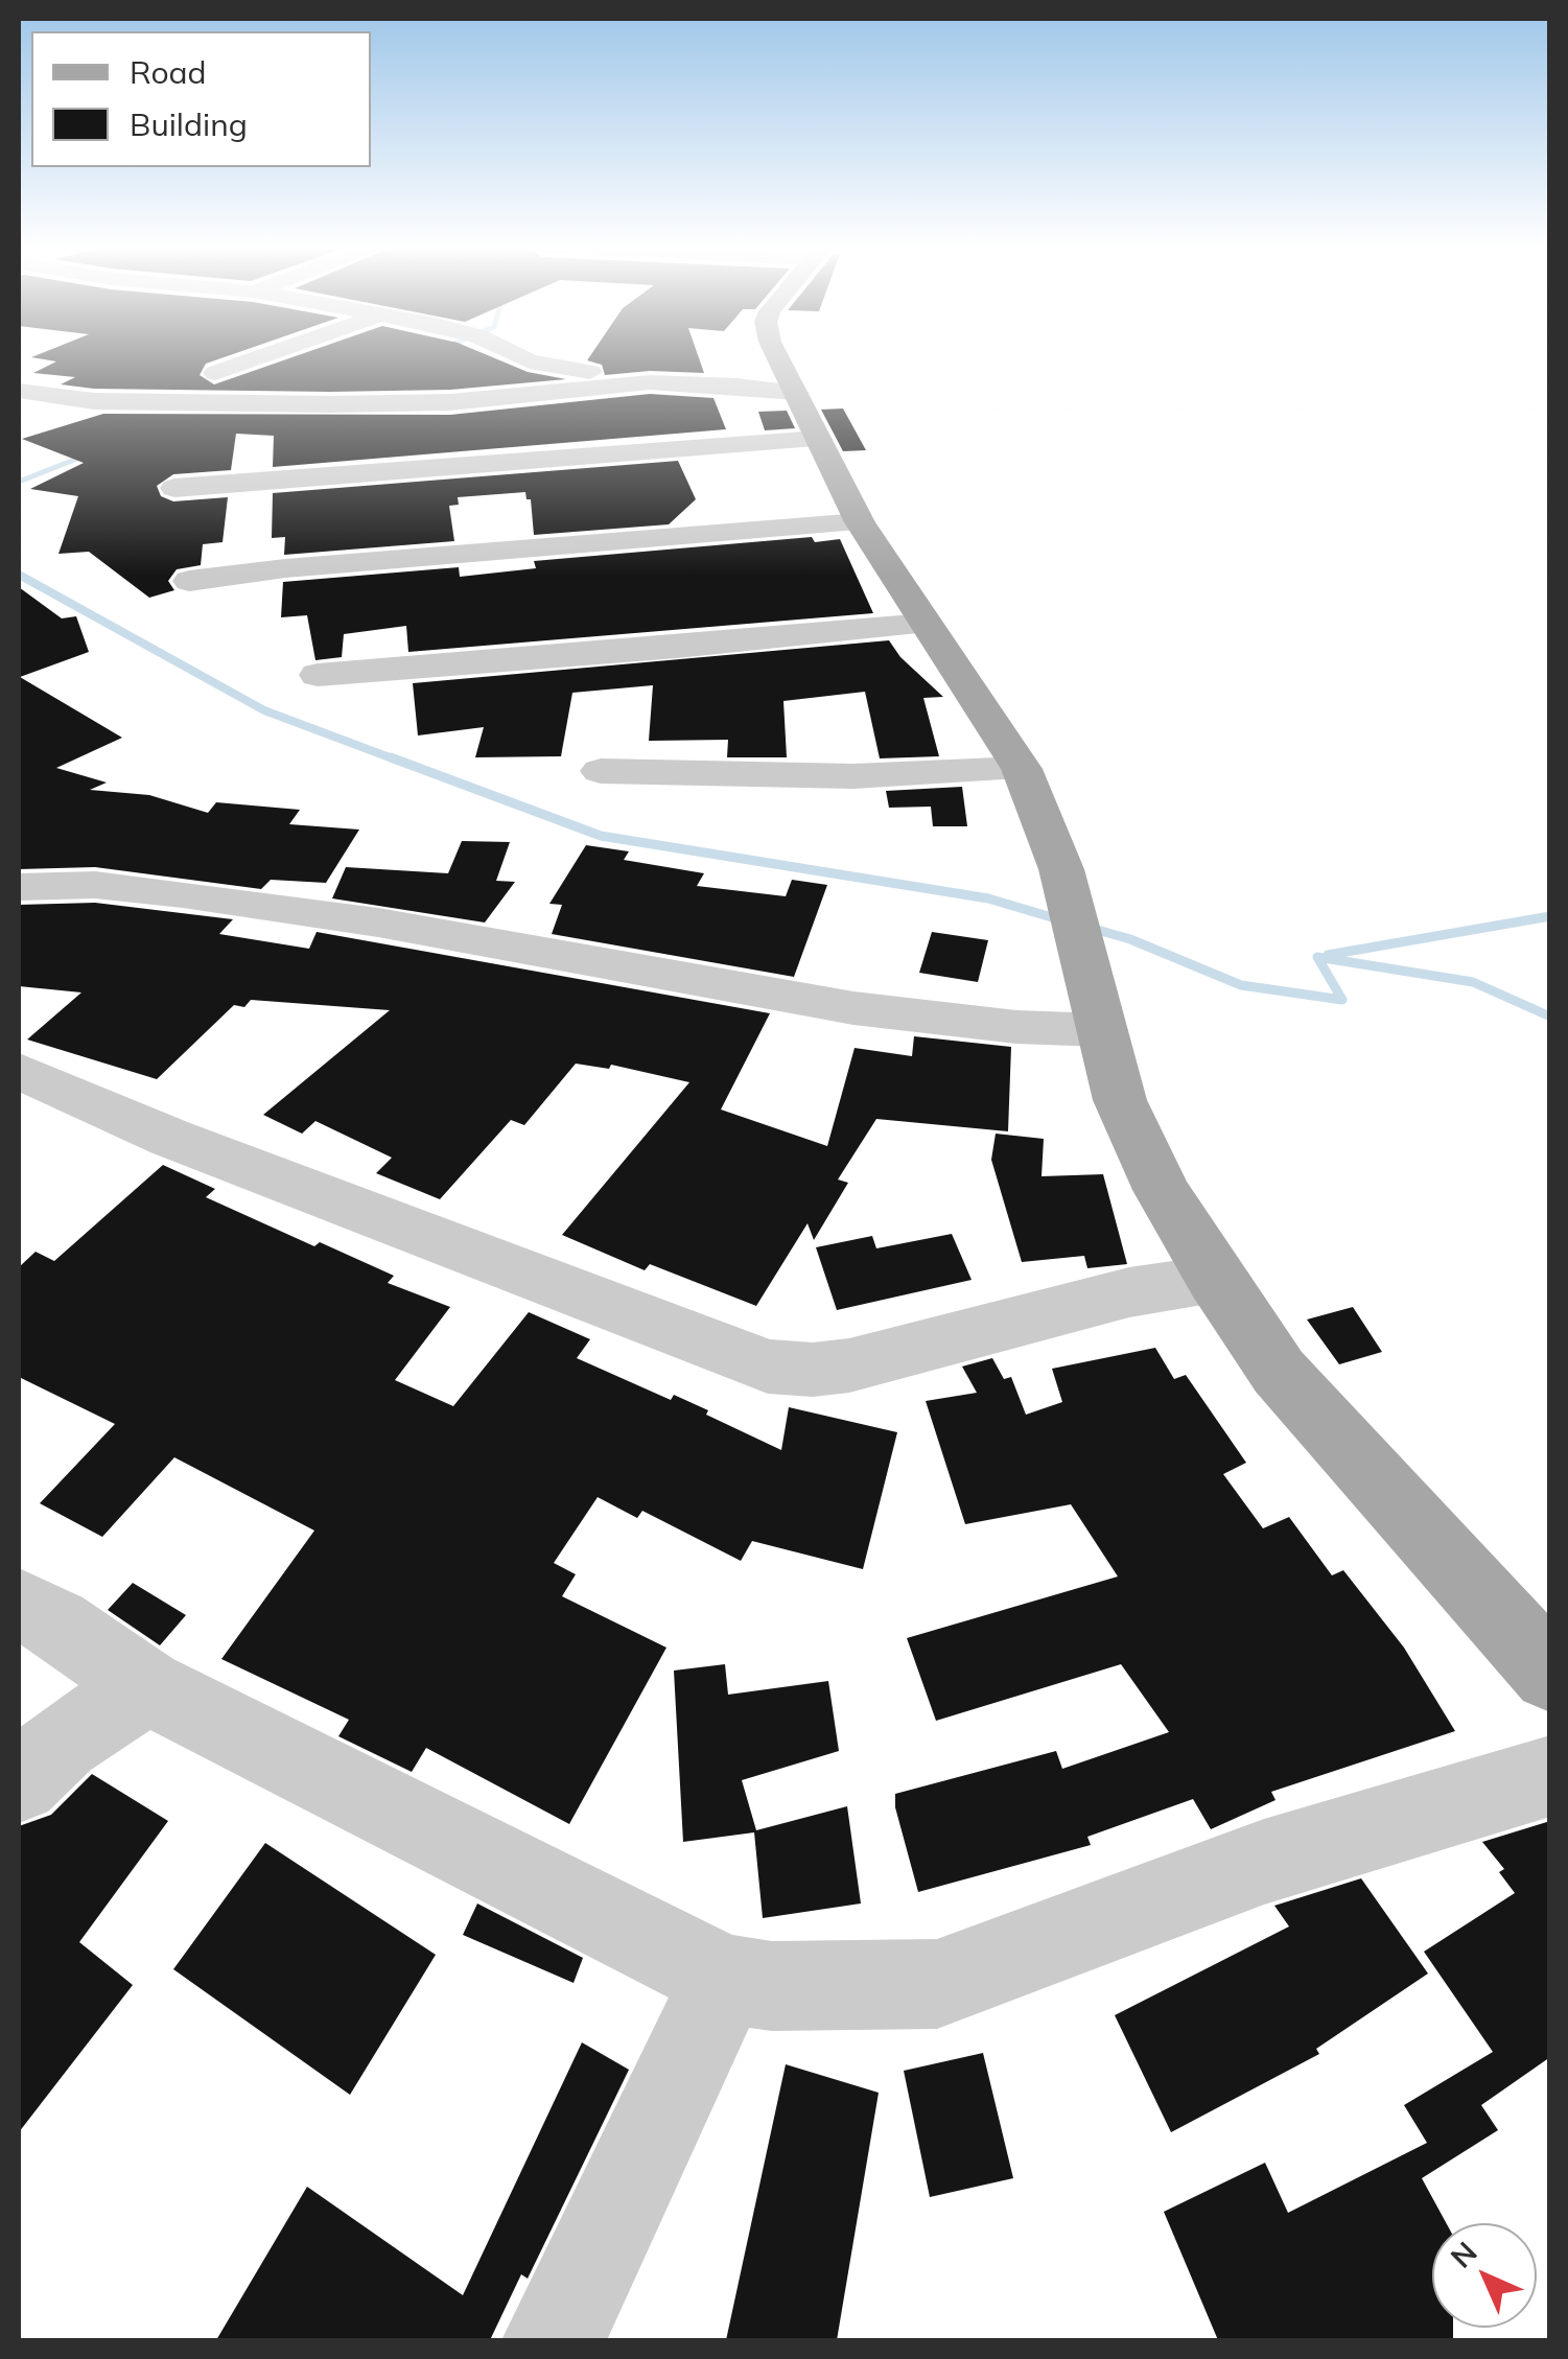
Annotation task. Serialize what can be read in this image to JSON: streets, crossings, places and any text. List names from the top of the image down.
{
  "legend": ["Road", "Building"],
  "north": "top left"
}
